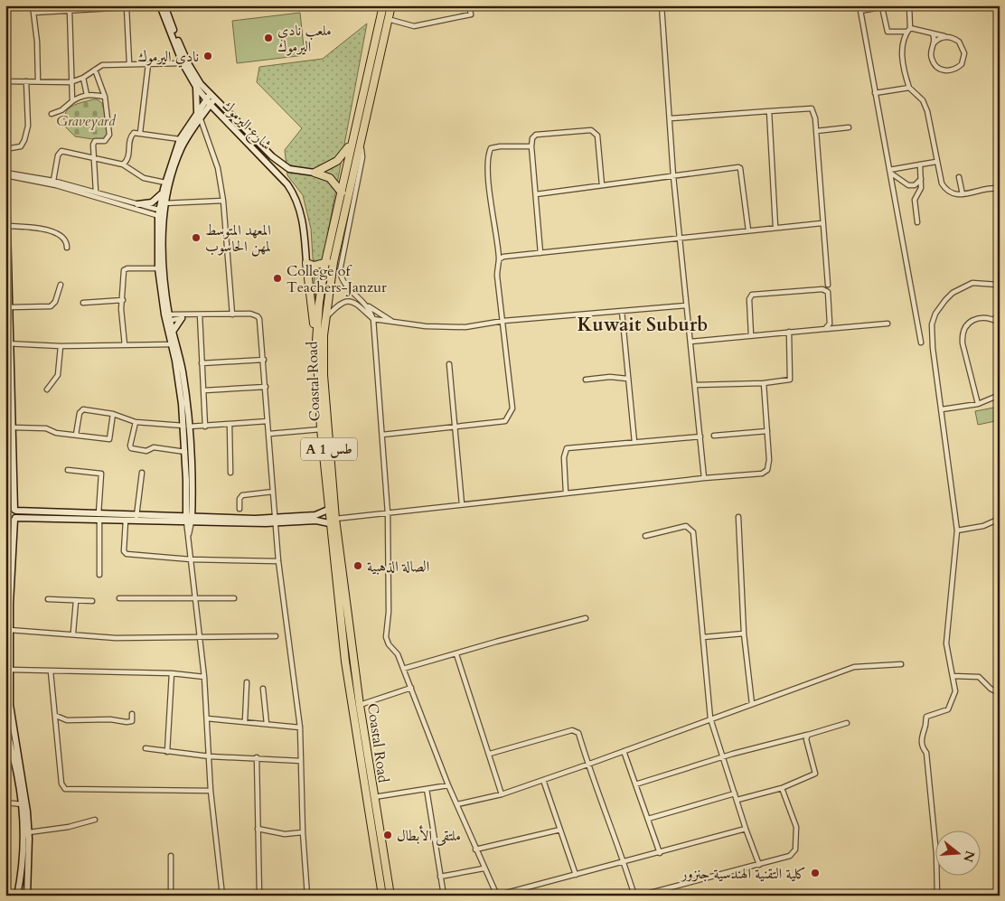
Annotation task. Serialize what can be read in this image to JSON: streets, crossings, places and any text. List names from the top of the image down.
{
  "streets": {
    "highway": ["Coastal Road", "A 1 طس"],
    "street": ["شارع اليرموك"]
  },
  "districts": ["Kuwait Suburb"],
  "parks": ["Graveyard"],
  "places": [
    "ملعب نادي اليرموك",
    "نادي اليرموك",
    "المعهد المتوسط لمهن الحاسوب",
    "College of Teachers-Janzur",
    "الصالة الذهبية",
    "ملتقى الأبطال",
    "كلية التقنية الهندسية جنزور"
  ],
  "north": "right"
}
